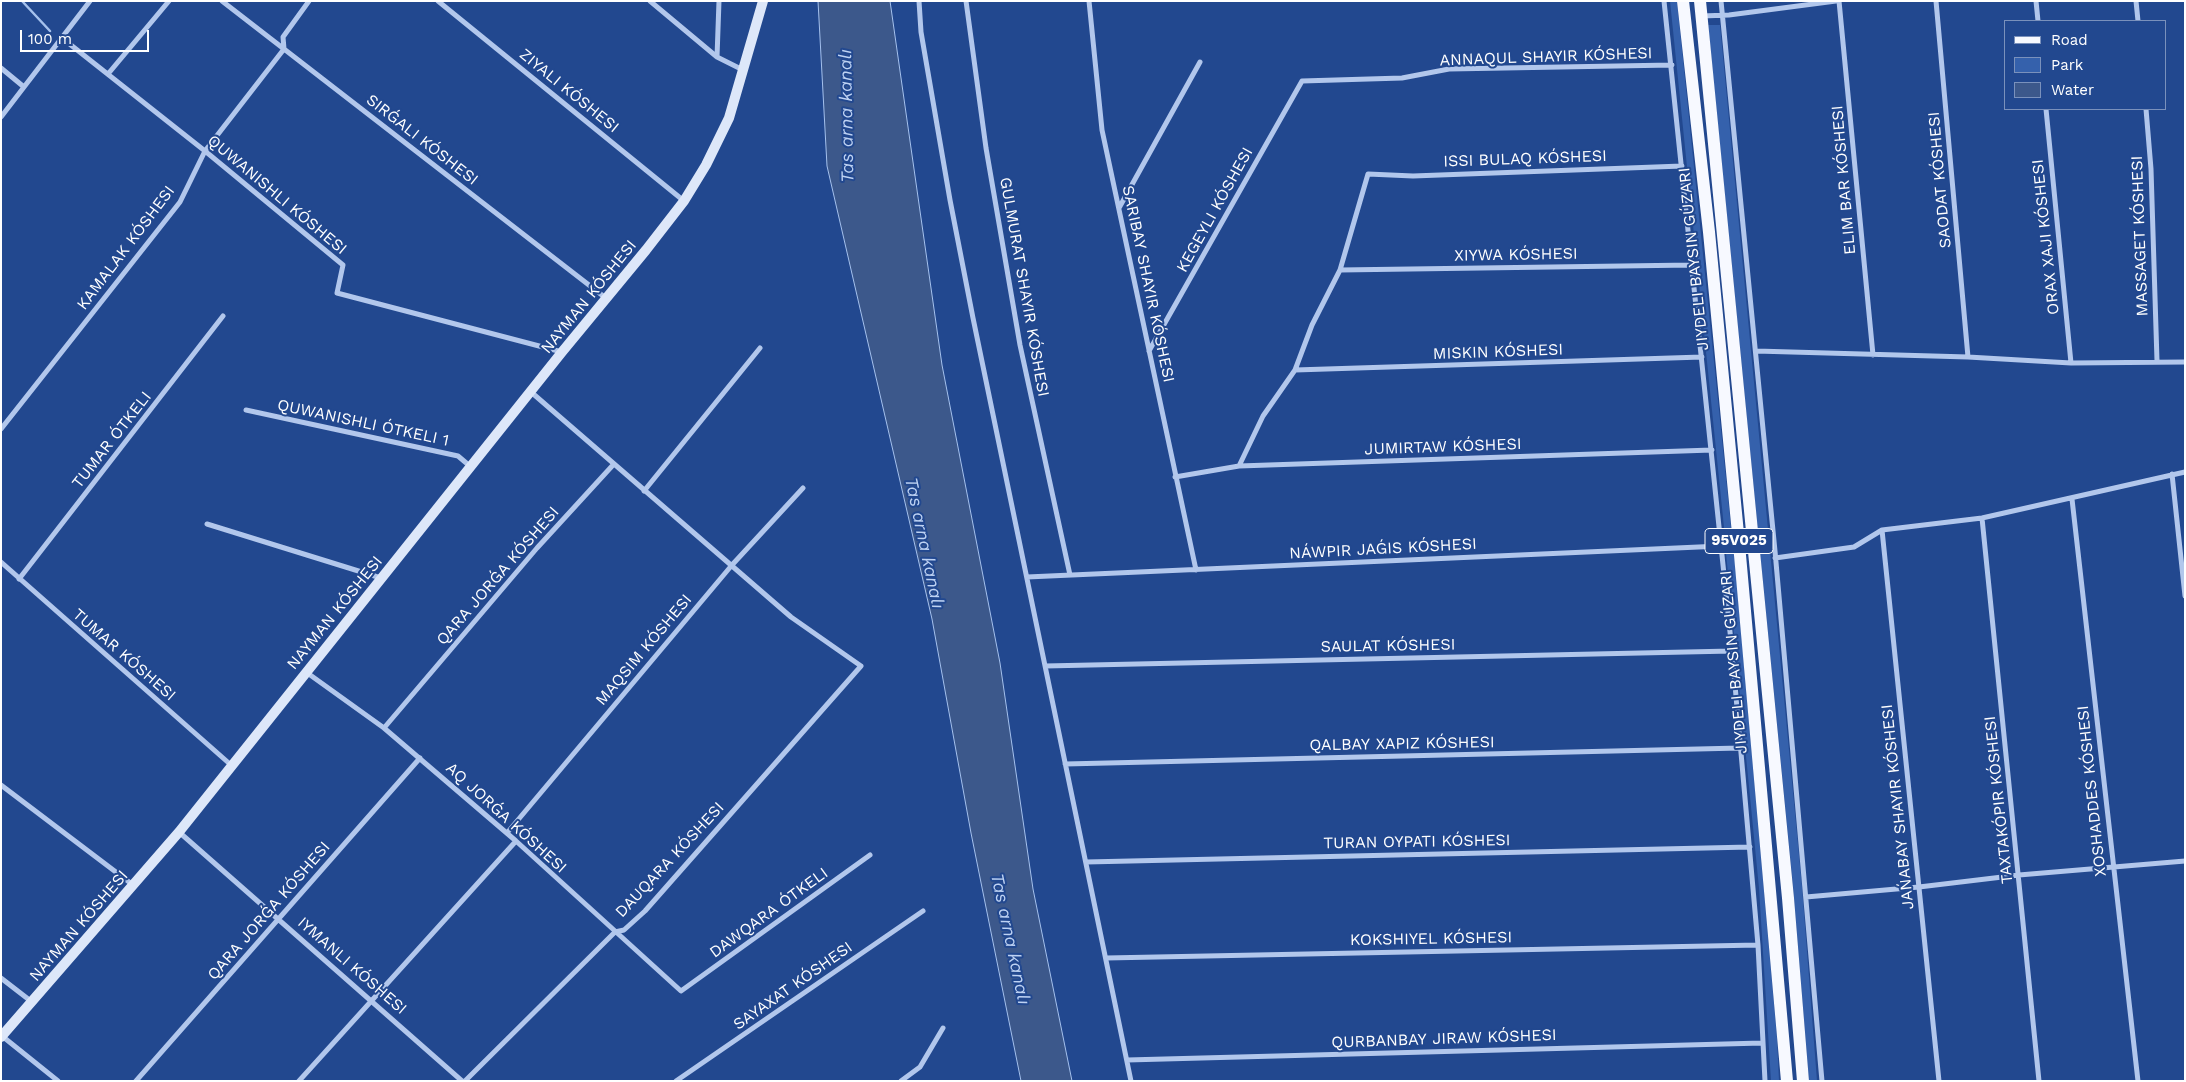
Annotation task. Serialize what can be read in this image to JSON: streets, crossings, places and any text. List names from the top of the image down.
{
  "streets": {
    "main road": ["NAYMAN KÓSHESI", "95V025"],
    "street": [
      "ELIM BAR KÓSHESI",
      "SAODAT KÓSHESI",
      "KEGEYLI KÓSHESI",
      "MASSAGET KÓSHESI",
      "KAMALAK KÓSHESI",
      "XIYWA KÓSHESI",
      "MISKIN KÓSHESI",
      "TUMAR ÓTKELI",
      "QARA JORǴA KÓSHESI",
      "SAULAT KÓSHESI",
      "TUMAR KÓSHESI",
      "XOSHADDES KÓSHESI",
      "TAXTAKÓPIR KÓSHESI",
      "AQ JORǴA KÓSHESI",
      "DAUQARA KÓSHESI",
      "DAWQARA ÓTKELI",
      "KOKSHIYEL KÓSHESI",
      "SAYAXAT KÓSHESI"
    ]
  },
  "crossings": [
    ["NAYMAN KÓSHESI", "TUMAR KÓSHESI"],
    ["NAYMAN KÓSHESI", "AQ JORǴA KÓSHESI"],
    ["TUMAR ÓTKELI", "TUMAR KÓSHESI"],
    ["QARA JORǴA KÓSHESI", "AQ JORǴA KÓSHESI"],
    ["AQ JORǴA KÓSHESI", "DAUQARA KÓSHESI"],
    ["AQ JORǴA KÓSHESI", "DAWQARA ÓTKELI"]
  ],
  "water": ["Tas arna kanalı"],
  "legend": ["Road", "Park", "Water"],
  "scale_bar": "100 m"
}
